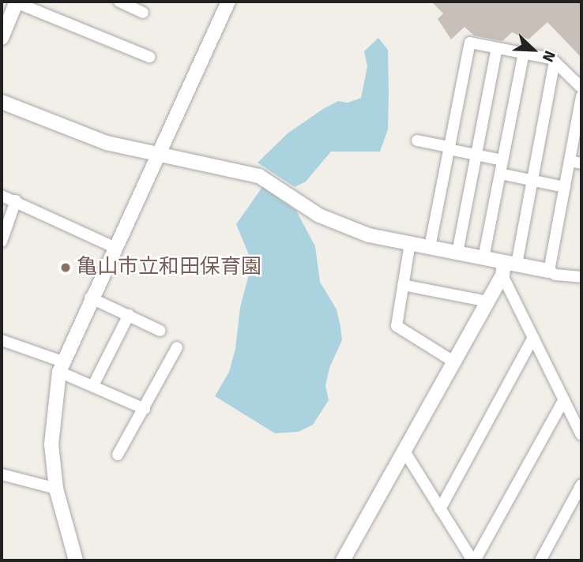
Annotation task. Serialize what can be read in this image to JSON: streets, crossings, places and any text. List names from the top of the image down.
{
  "places": ["亀山市立和田保育園"],
  "north": "bottom right"
}
